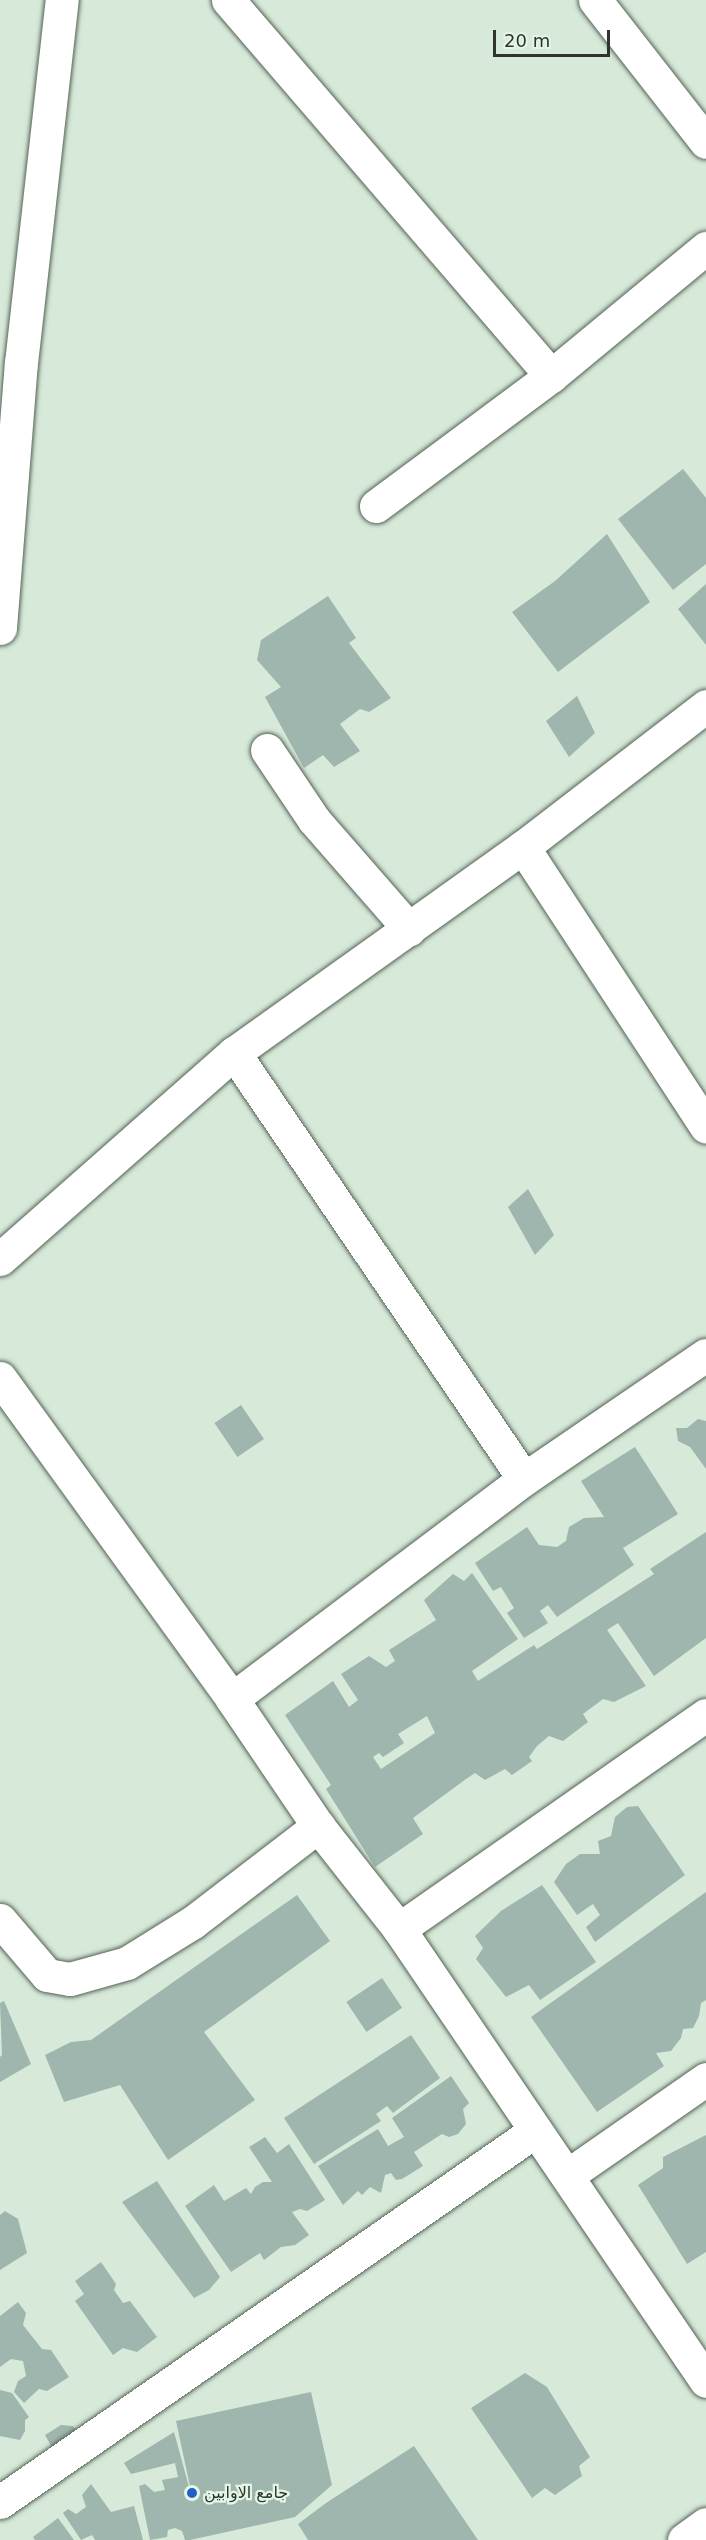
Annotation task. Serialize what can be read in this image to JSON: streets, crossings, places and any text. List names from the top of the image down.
{
  "places": ["جامع الاوابين"],
  "scale_bar": "20 m"
}
